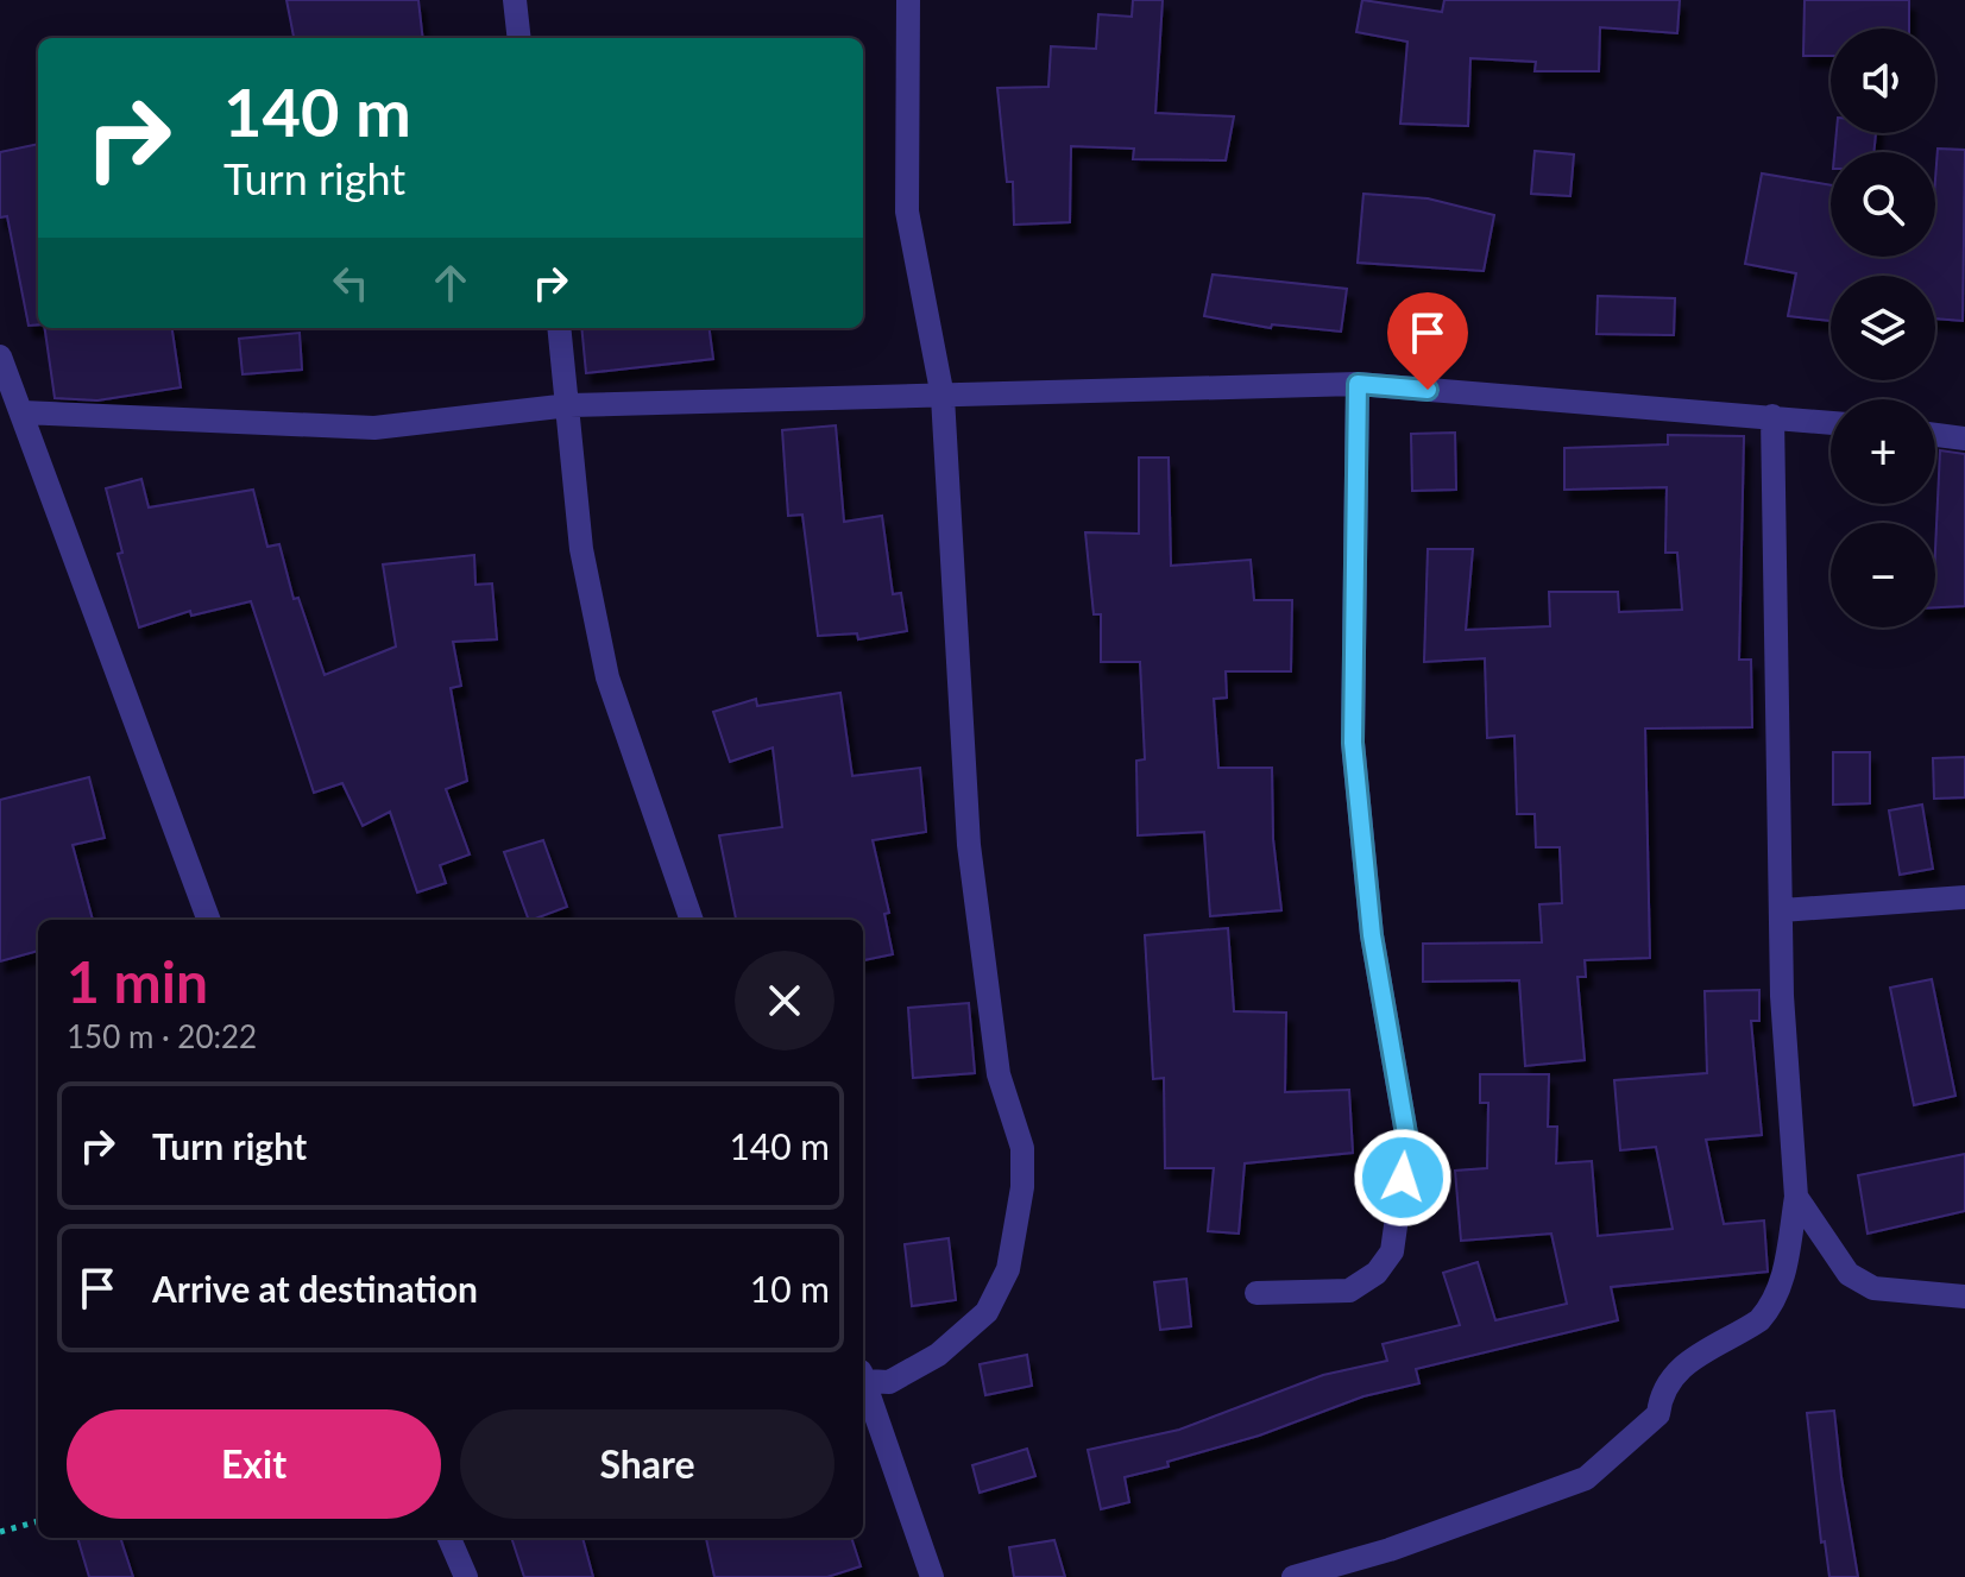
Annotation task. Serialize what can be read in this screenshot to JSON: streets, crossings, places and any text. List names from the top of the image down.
{
  "page": {
    "map_buttons": ["+", "−"],
    "turn": ["140 m", "Turn right"],
    "heading": ["1 min", "150 m · 20:22"],
    "list": [
      {
        "name": "Turn right",
        "value": "140 m"
      },
      {
        "name": "Arrive at destination",
        "value": "10 m"
      }
    ],
    "buttons": ["Exit", "Share"]
  }
}
